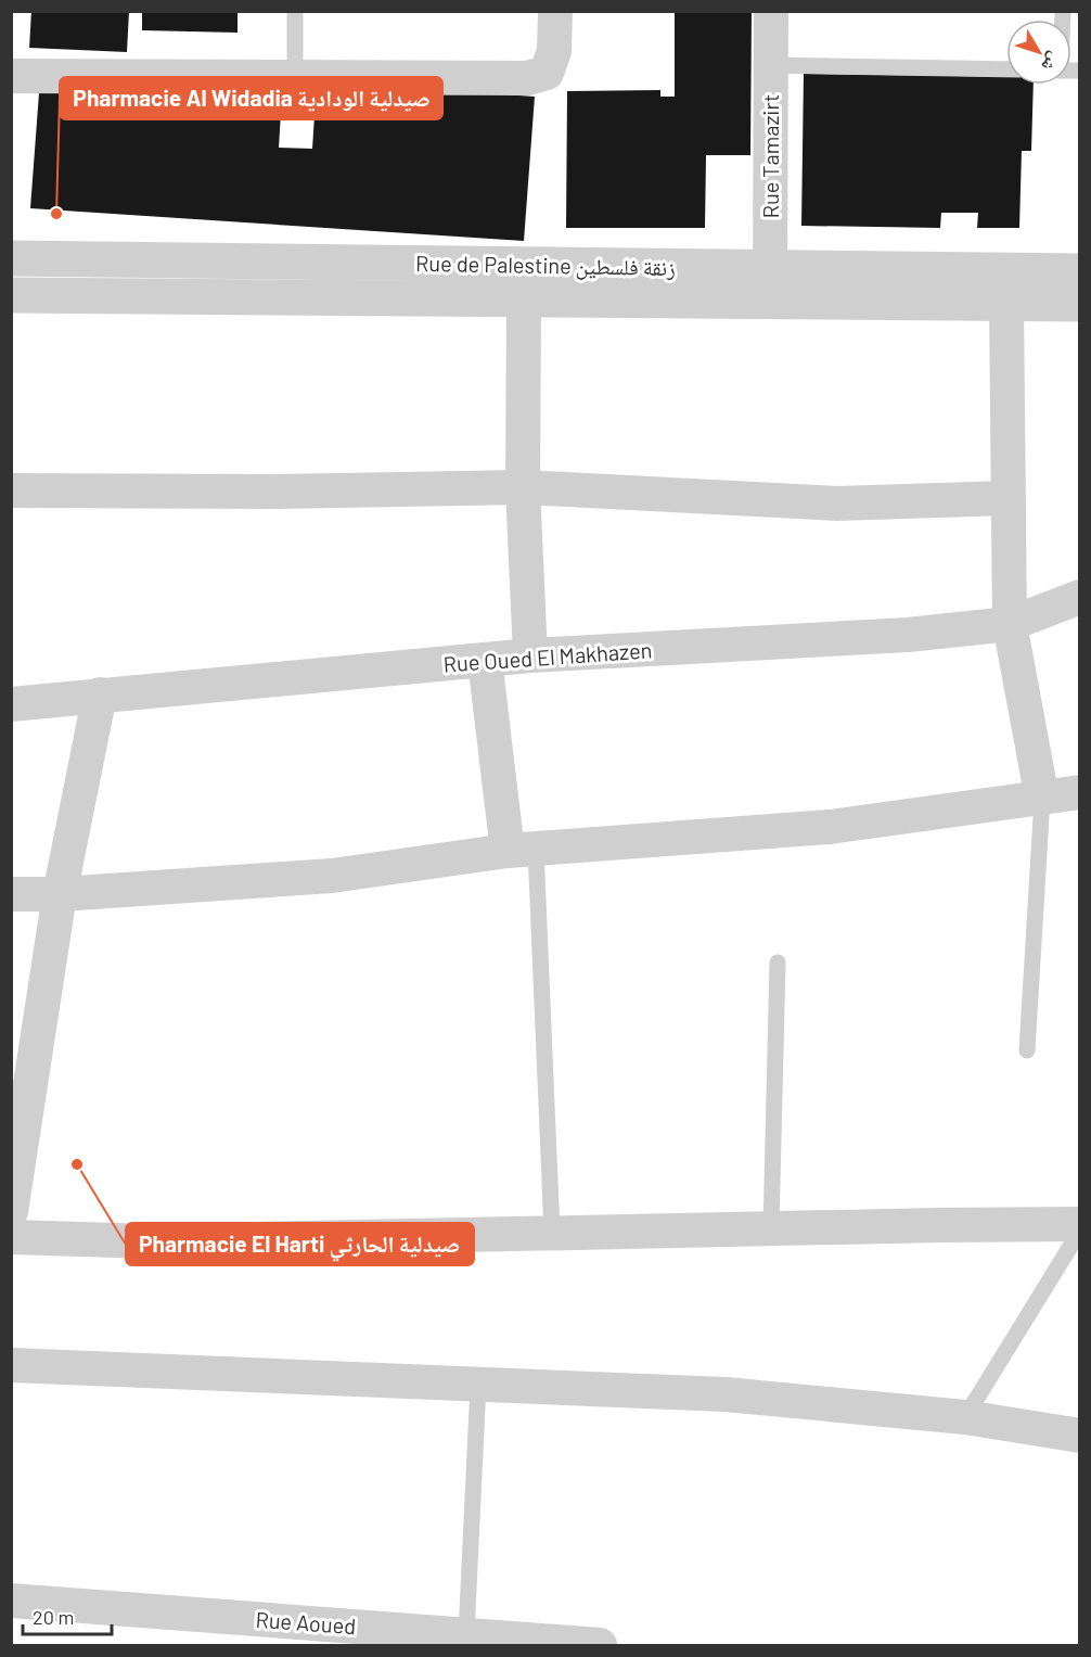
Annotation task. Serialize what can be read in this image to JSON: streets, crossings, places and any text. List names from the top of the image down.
{
  "streets": {
    "street": [
      "Rue Tamazirt",
      "Rue de Palestine زنقة فلسطين",
      "Rue Oued El Makhazen",
      "Rue Aoued"
    ]
  },
  "crossings": [
    ["Rue Tamazirt", "Rue de Palestine زنقة فلسطين"]
  ],
  "places": ["Pharmacie Al Widadia صيدلية الودادية", "Pharmacie El Harti صيدلية الحارثي"],
  "scale_bar": "20 m",
  "north": "bottom right"
}
